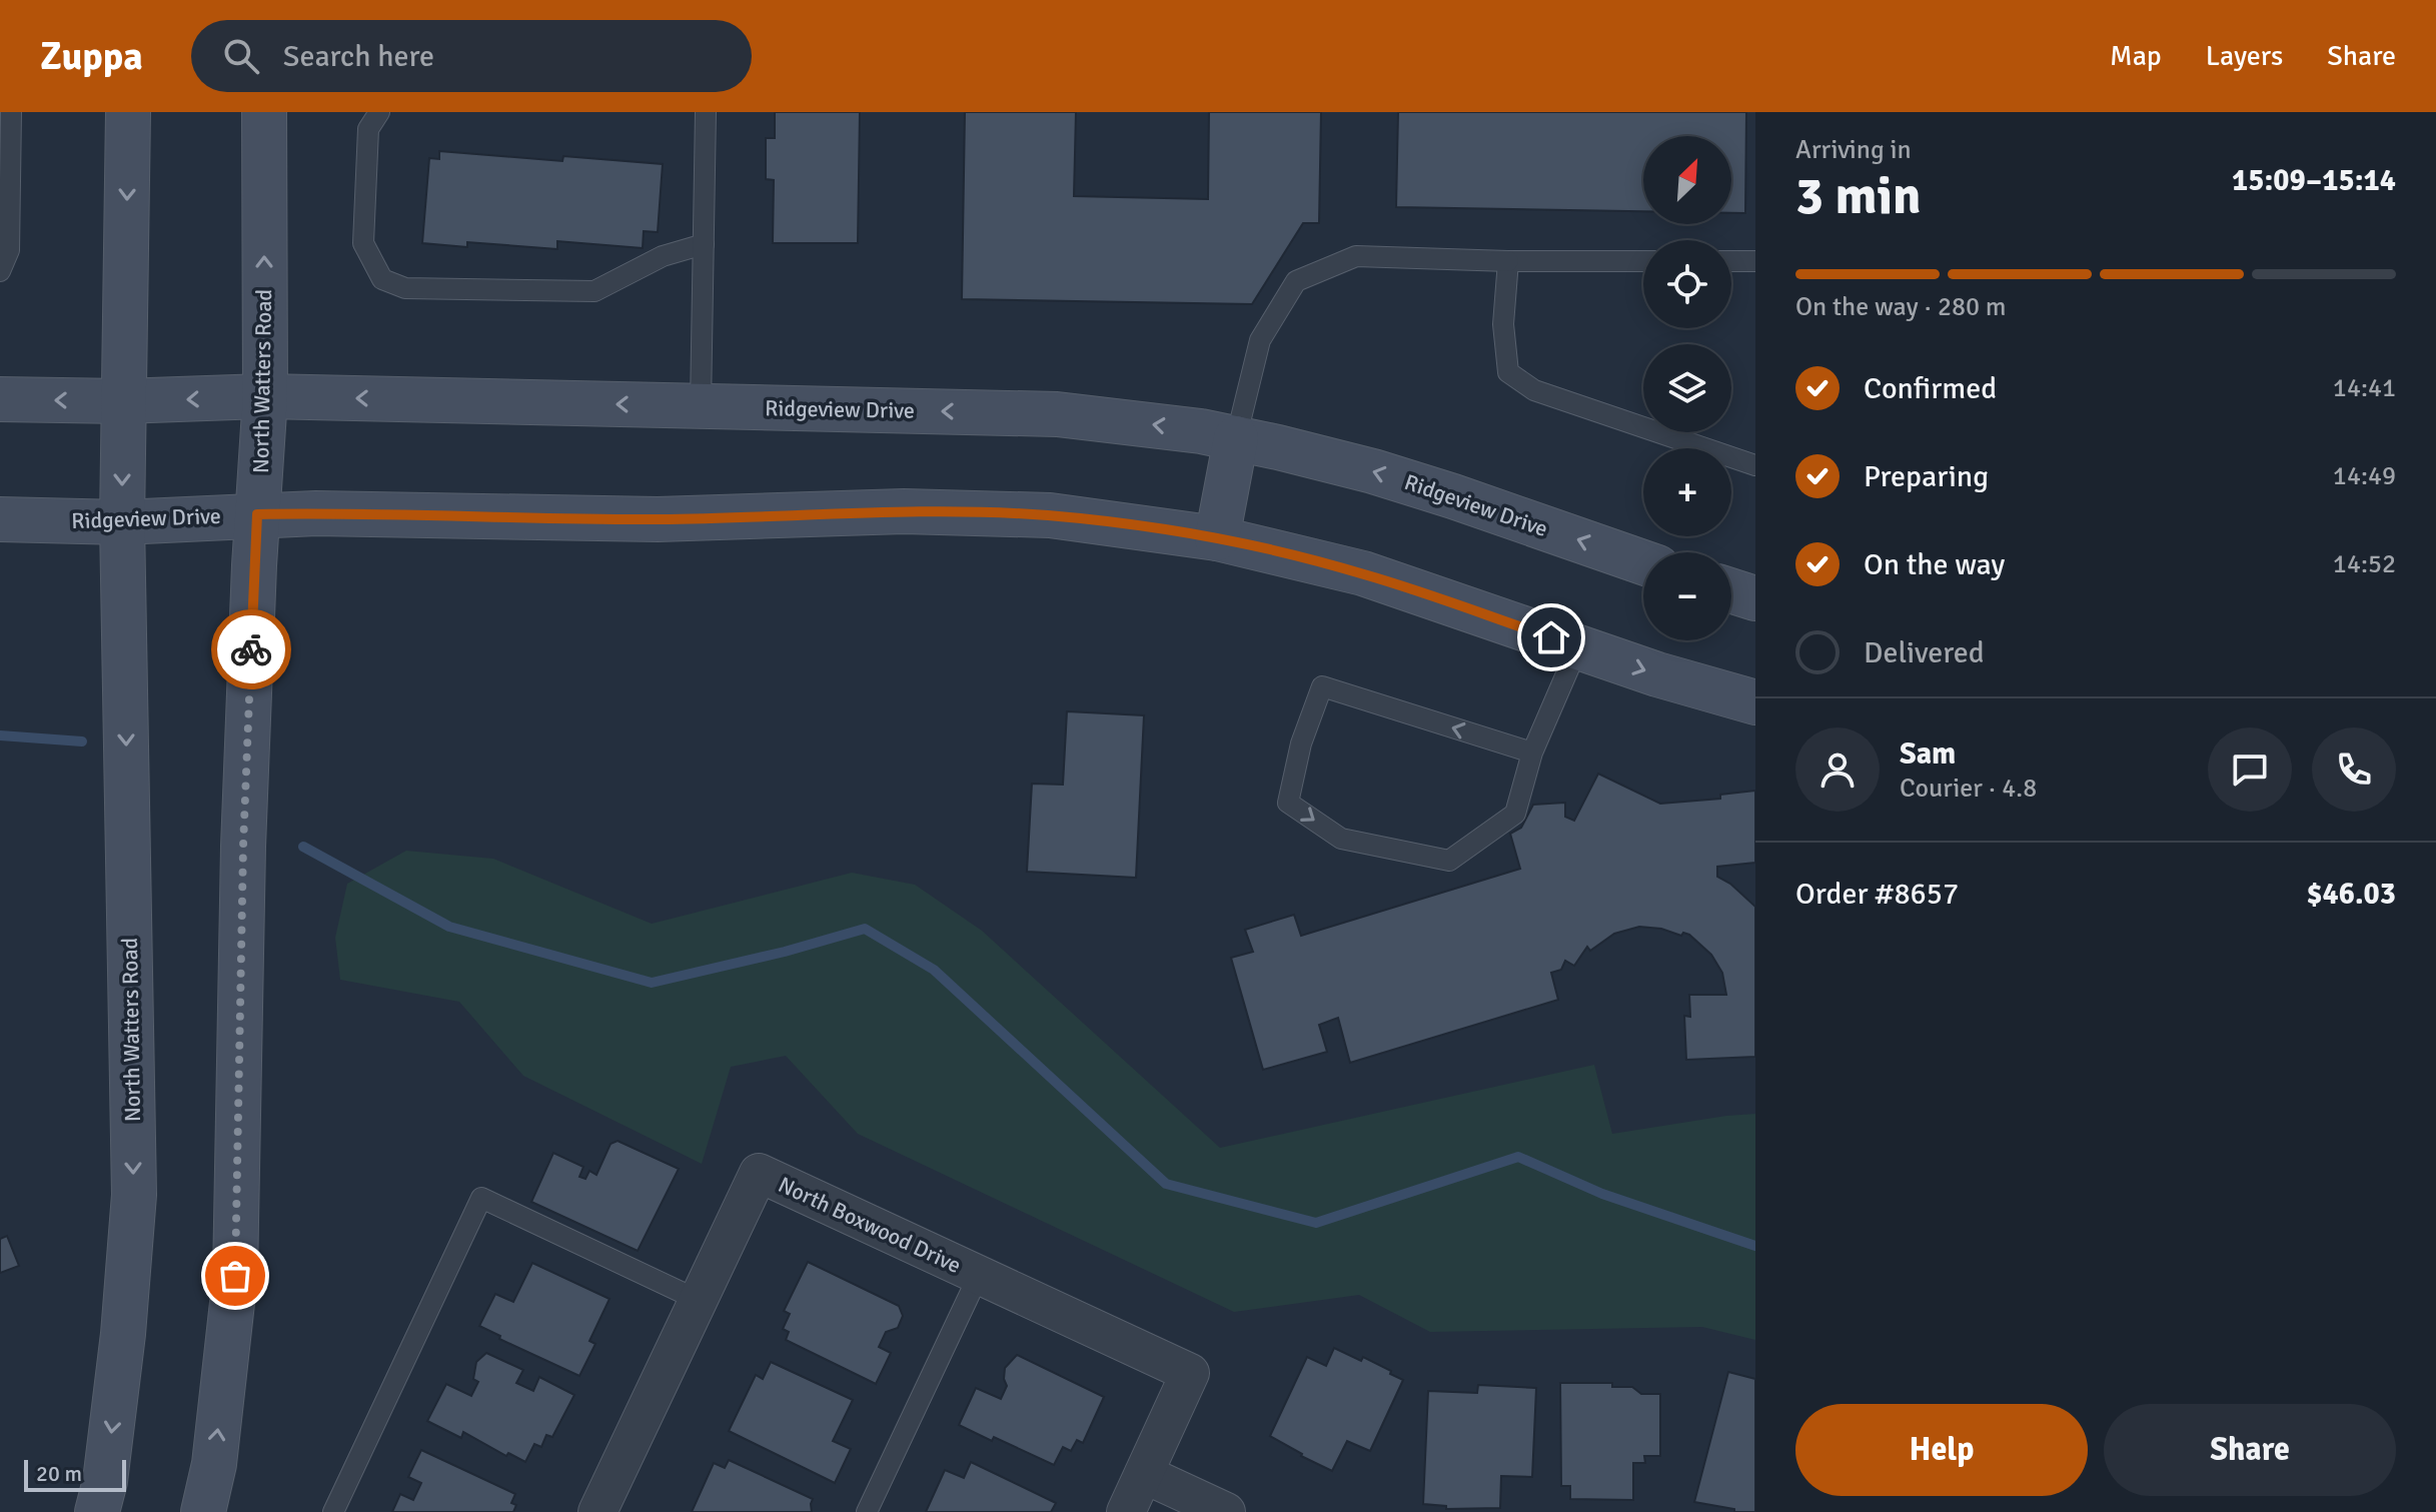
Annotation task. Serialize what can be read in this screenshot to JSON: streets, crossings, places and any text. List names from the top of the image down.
{
  "streets": {
    "main road": ["North Watters Road", "Ridgeview Drive"],
    "street": ["North Boxwood Drive"]
  },
  "crossings": [
    ["North Watters Road", "Ridgeview Drive"]
  ],
  "scale_bar": "20 m",
  "north": "top right",
  "page": {
    "header": "Zuppa",
    "search": "Search here",
    "nav": ["Map", "Layers", "Share"],
    "heading": ["3 min", "Arriving in", "15:09–15:14"],
    "panel": [
      "Sam",
      "Courier · 4.8",
      "Order #8657",
      "$46.03"
    ],
    "map_buttons": ["+", "−"],
    "bar": "On the way · 280 m",
    "list": [
      ["Confirmed", "14:41"],
      ["Preparing", "14:49"],
      ["On the way", "14:52"],
      "Delivered"
    ],
    "buttons": ["Help", "Share"],
    "scale": "20 m"
  }
}
